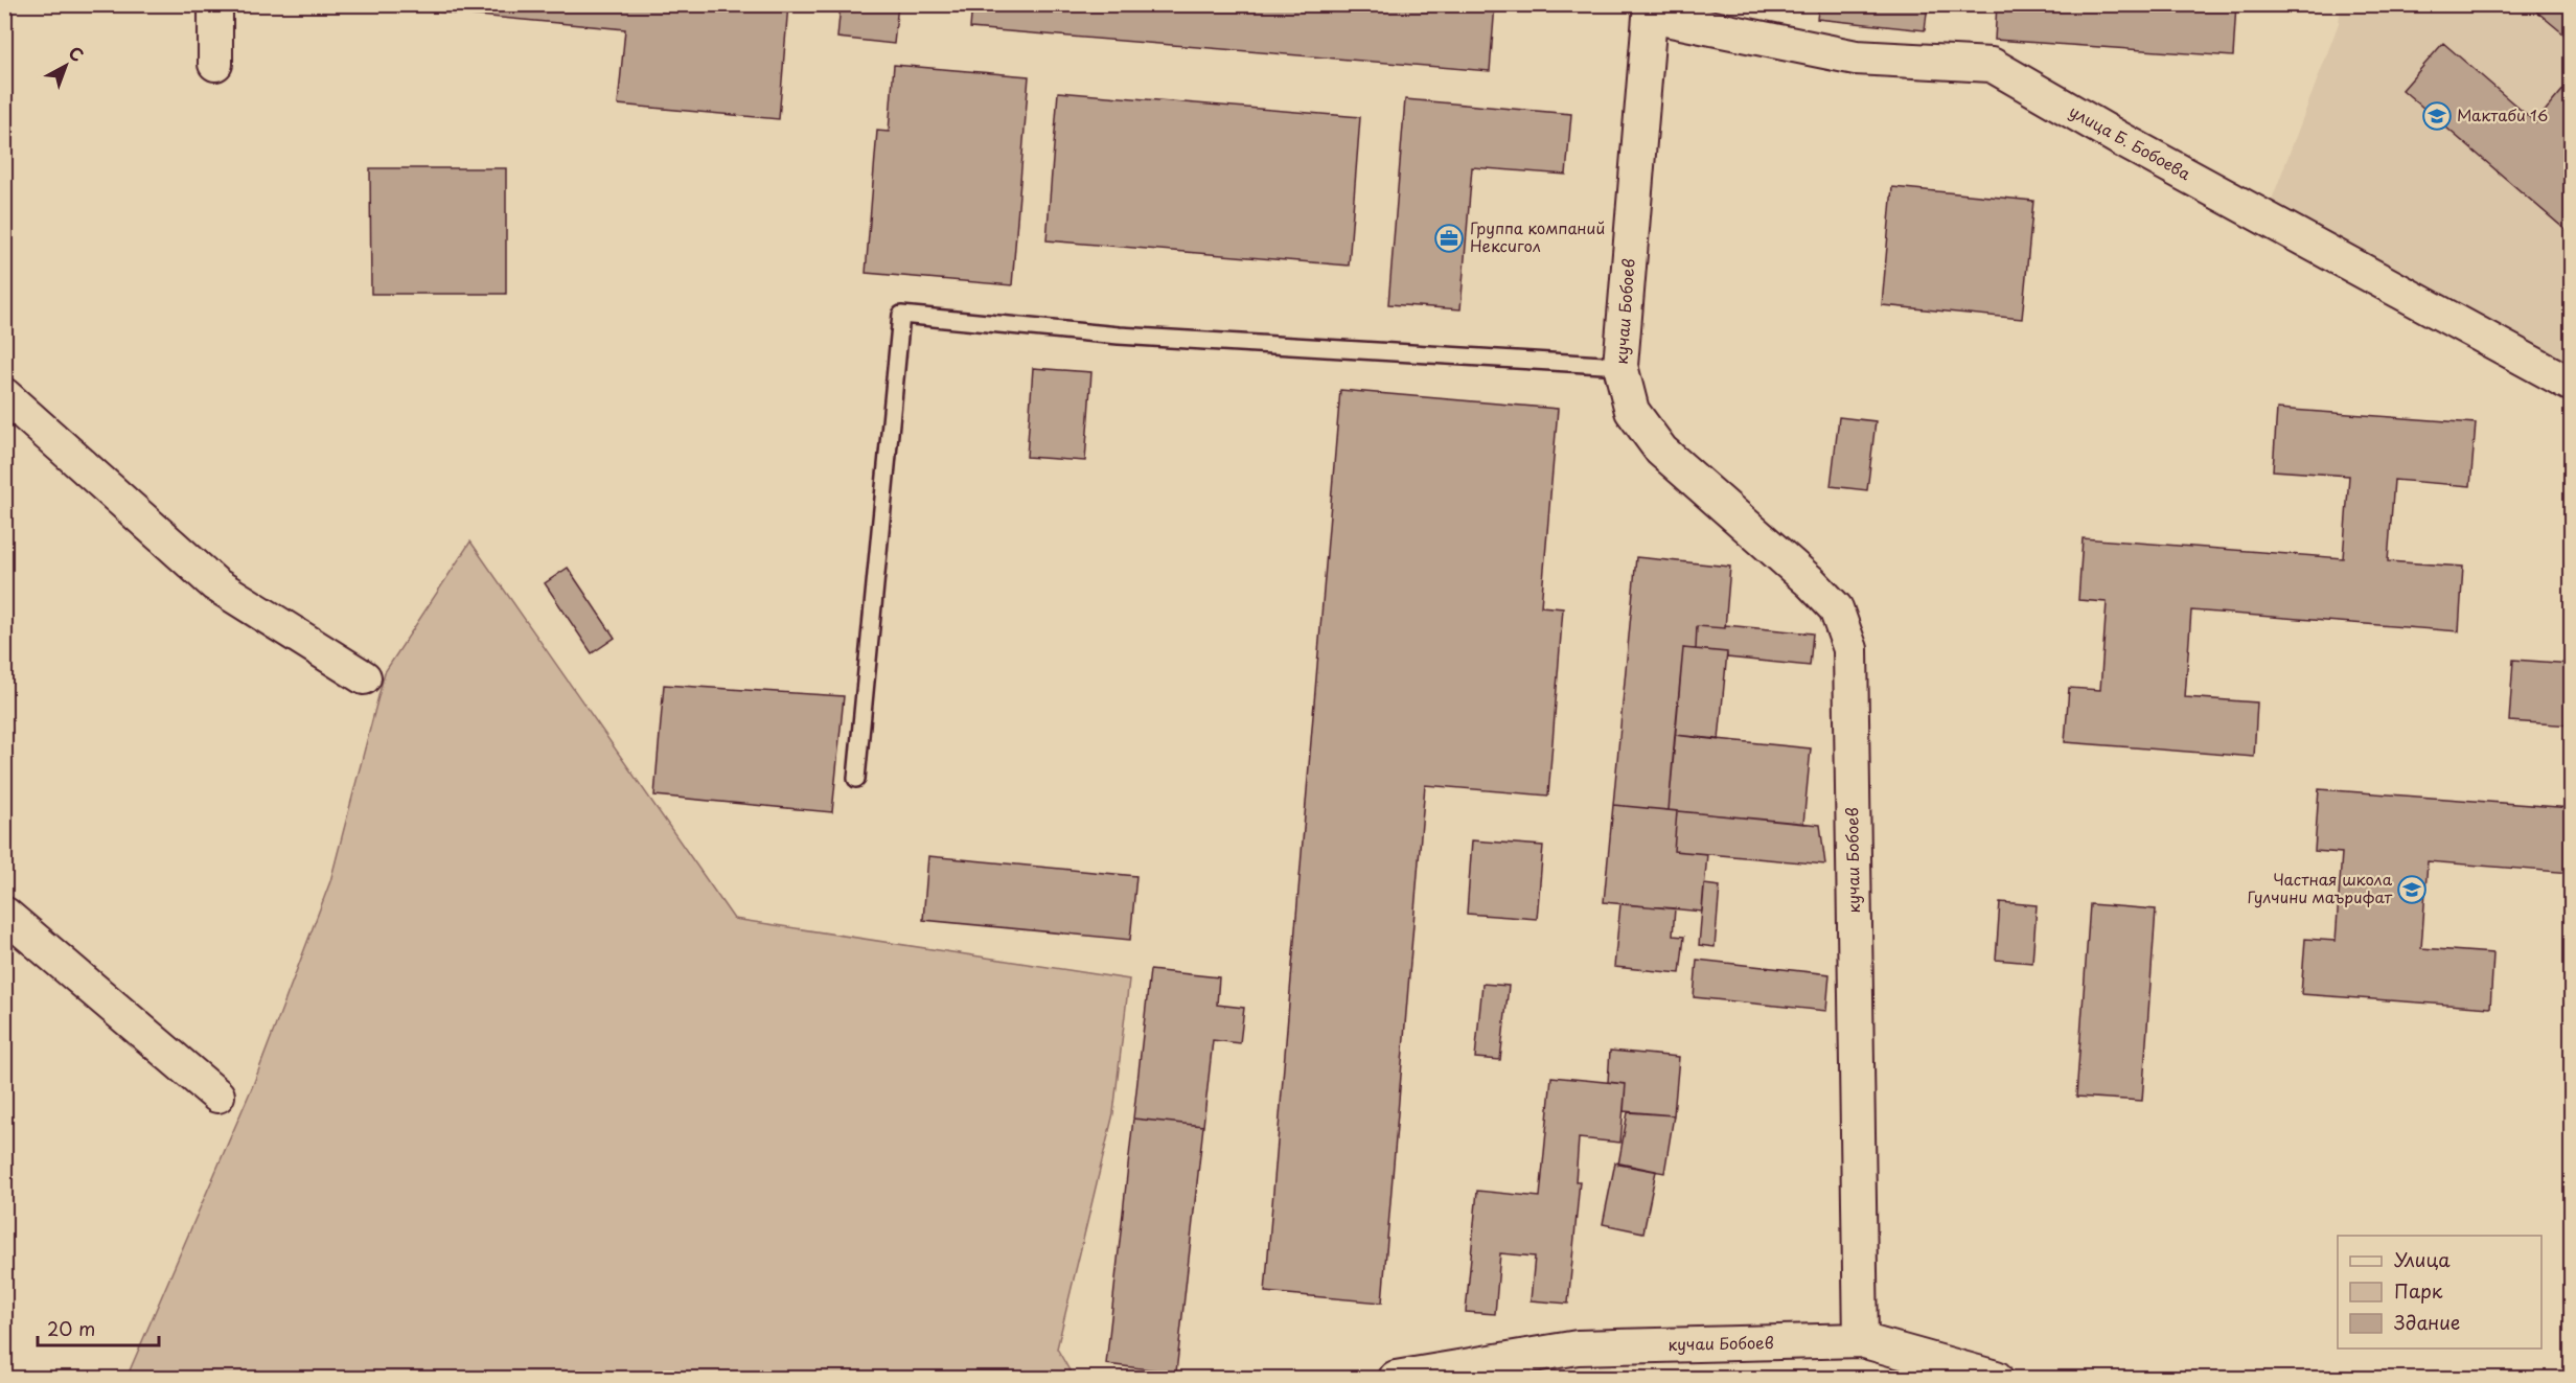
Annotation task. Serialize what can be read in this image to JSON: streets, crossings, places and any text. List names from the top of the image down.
{
  "streets": {
    "street": ["улица Б. Бобоева", "кучаи Бобоев"]
  },
  "crossings": [
    ["улица Б. Бобоева", "кучаи Бобоев"]
  ],
  "places": {
    "school or university": ["Мактаби 16", "Частная школа Гулчини маърифат"],
    "office": ["Группа компаний Нексигол"]
  },
  "legend": ["Улица", "Парк", "Здание"],
  "scale_bar": "20 m",
  "north": "top right"
}
